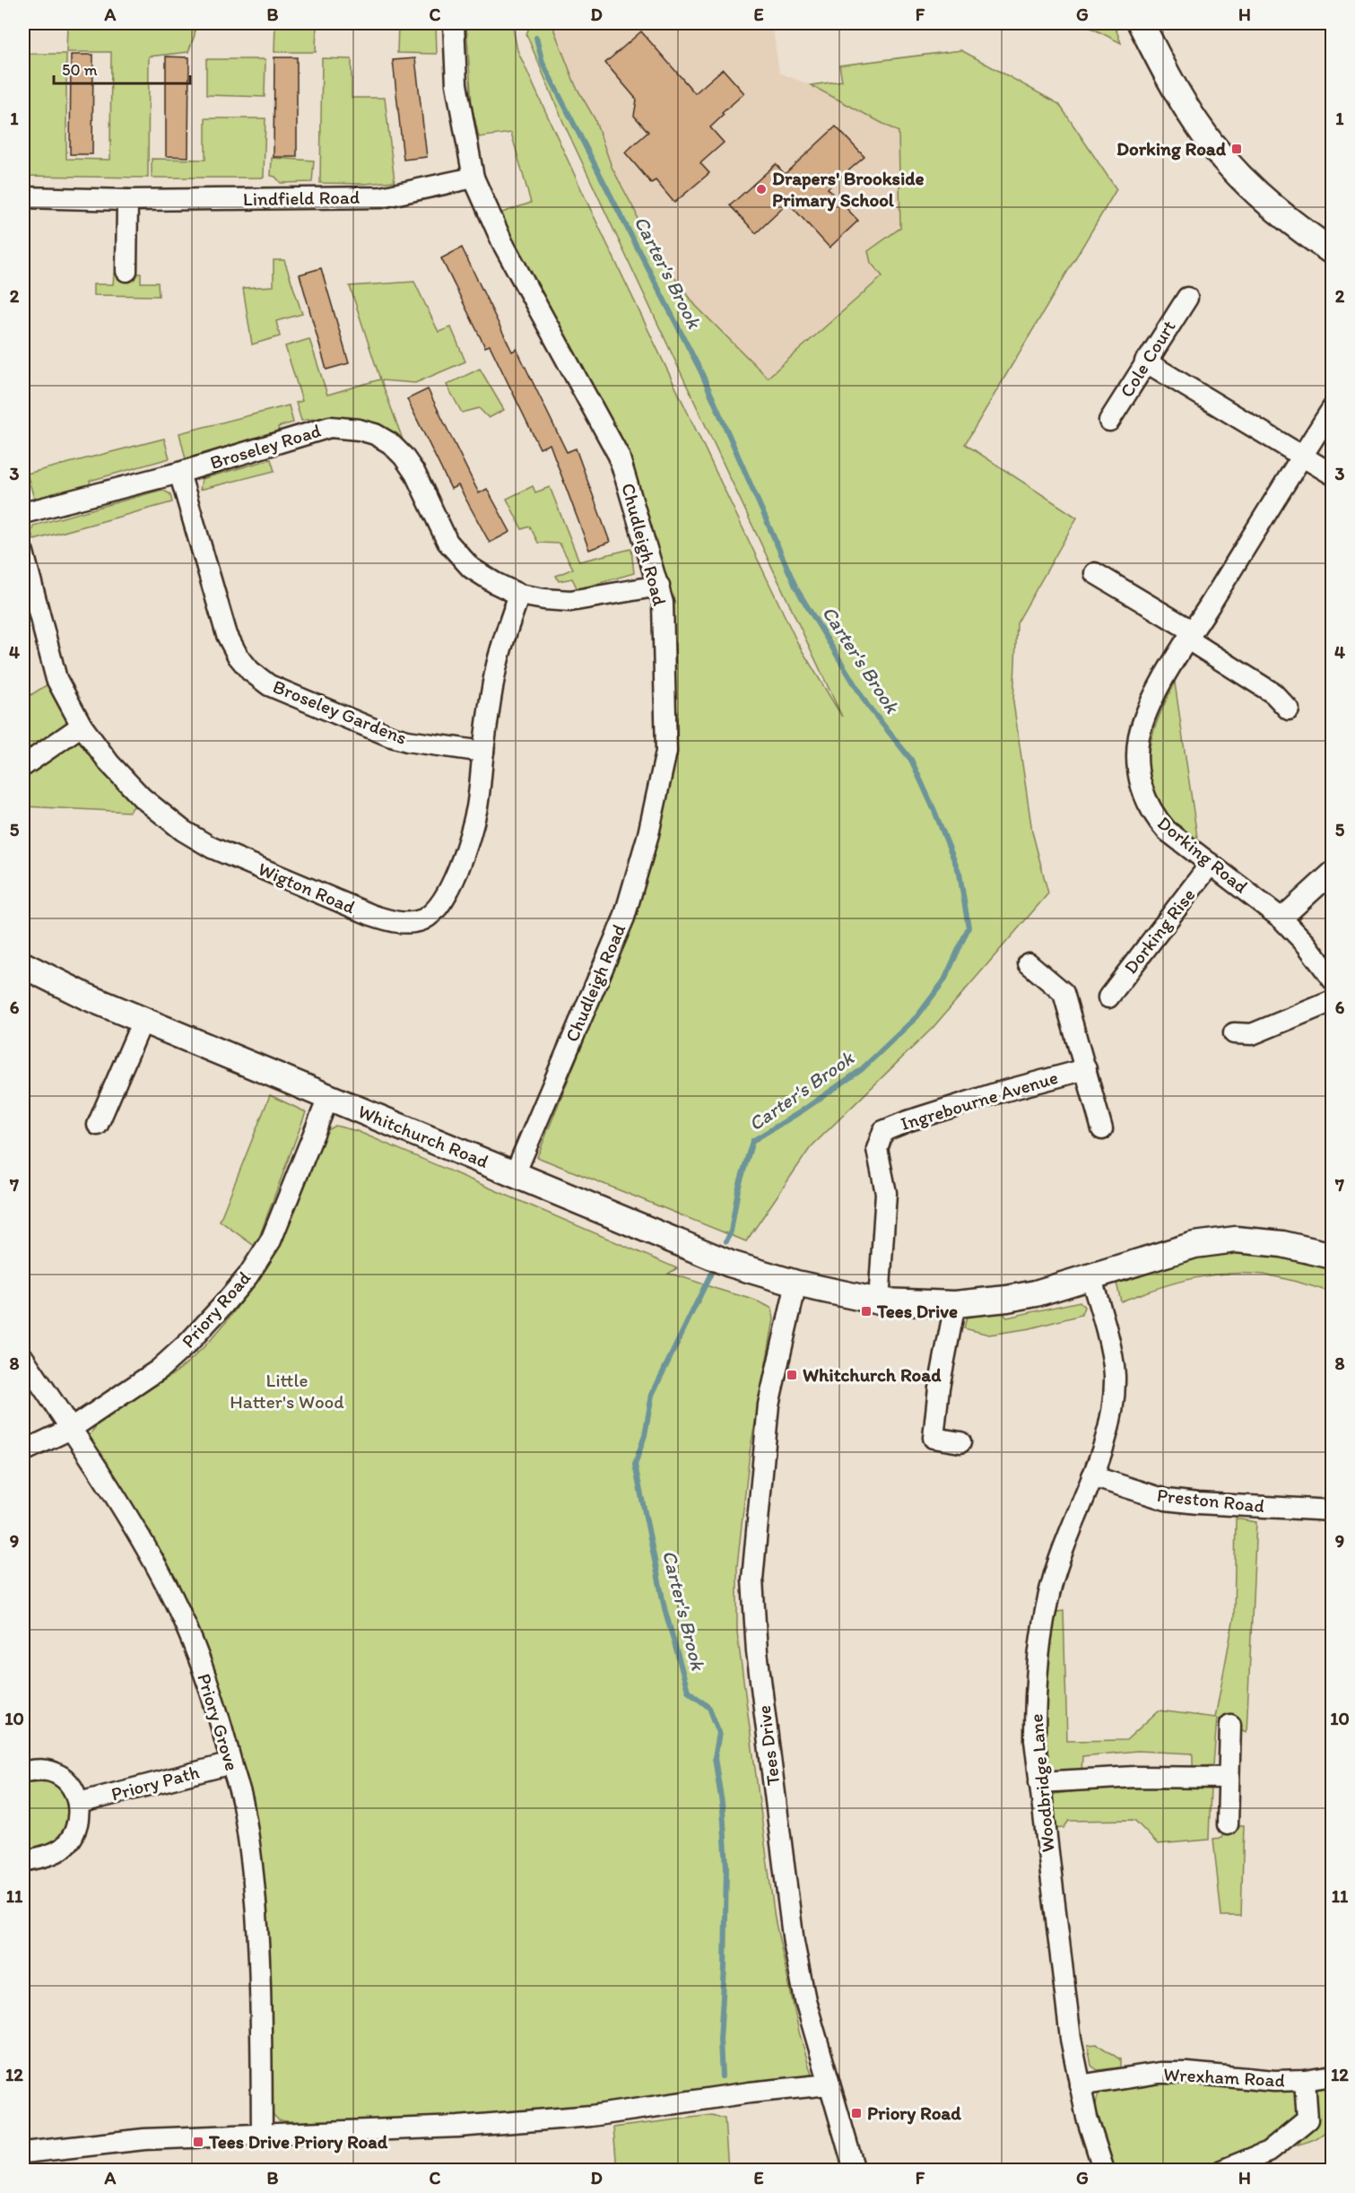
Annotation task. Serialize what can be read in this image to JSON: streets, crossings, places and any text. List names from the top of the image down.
{
  "streets": {
    "street": [
      "Lindfield Road",
      "Cole Court",
      "Broseley Road",
      "Chudleigh Road",
      "Broseley Gardens",
      "Dorking Road",
      "Wigton Road",
      "Dorking Rise",
      "Ingrebourne Avenue",
      "Whitchurch Road",
      "Priory Road",
      "Preston Road",
      "Priory Grove",
      "Tees Drive",
      "Priory Path",
      "Woodbridge Lane",
      "Wrexham Road"
    ]
  },
  "crossings": [
    ["Lindfield Road", "Chudleigh Road"],
    ["Broseley Road", "Chudleigh Road"],
    ["Broseley Road", "Broseley Gardens"],
    ["Broseley Road", "Wigton Road"],
    ["Chudleigh Road", "Whitchurch Road"],
    ["Broseley Gardens", "Wigton Road"],
    ["Dorking Road", "Dorking Rise"],
    ["Ingrebourne Avenue", "Whitchurch Road"],
    ["Whitchurch Road", "Priory Road"],
    ["Whitchurch Road", "Tees Drive"],
    ["Whitchurch Road", "Woodbridge Lane"],
    ["Priory Road", "Priory Grove"],
    ["Preston Road", "Woodbridge Lane"],
    ["Priory Grove", "Priory Path"],
    ["Woodbridge Lane", "Wrexham Road"]
  ],
  "water": ["Carter's Brook"],
  "parks": ["Little Hatter's Wood"],
  "places": {
    "transit": [
      "Dorking Road",
      "Tees Drive",
      "Whitchurch Road",
      "Priory Road",
      "Tees Drive Priory Road"
    ],
    "other": ["Drapers' Brookside Primary School"]
  },
  "scale_bar": "50 m",
  "grid": {
    "columns": [
      "A",
      "B",
      "C",
      "D",
      "E",
      "F",
      "G",
      "H"
    ],
    "rows": [
      "1",
      "2",
      "3",
      "4",
      "5",
      "6",
      "7",
      "8",
      "9",
      "10",
      "11",
      "12"
    ]
  }
}
